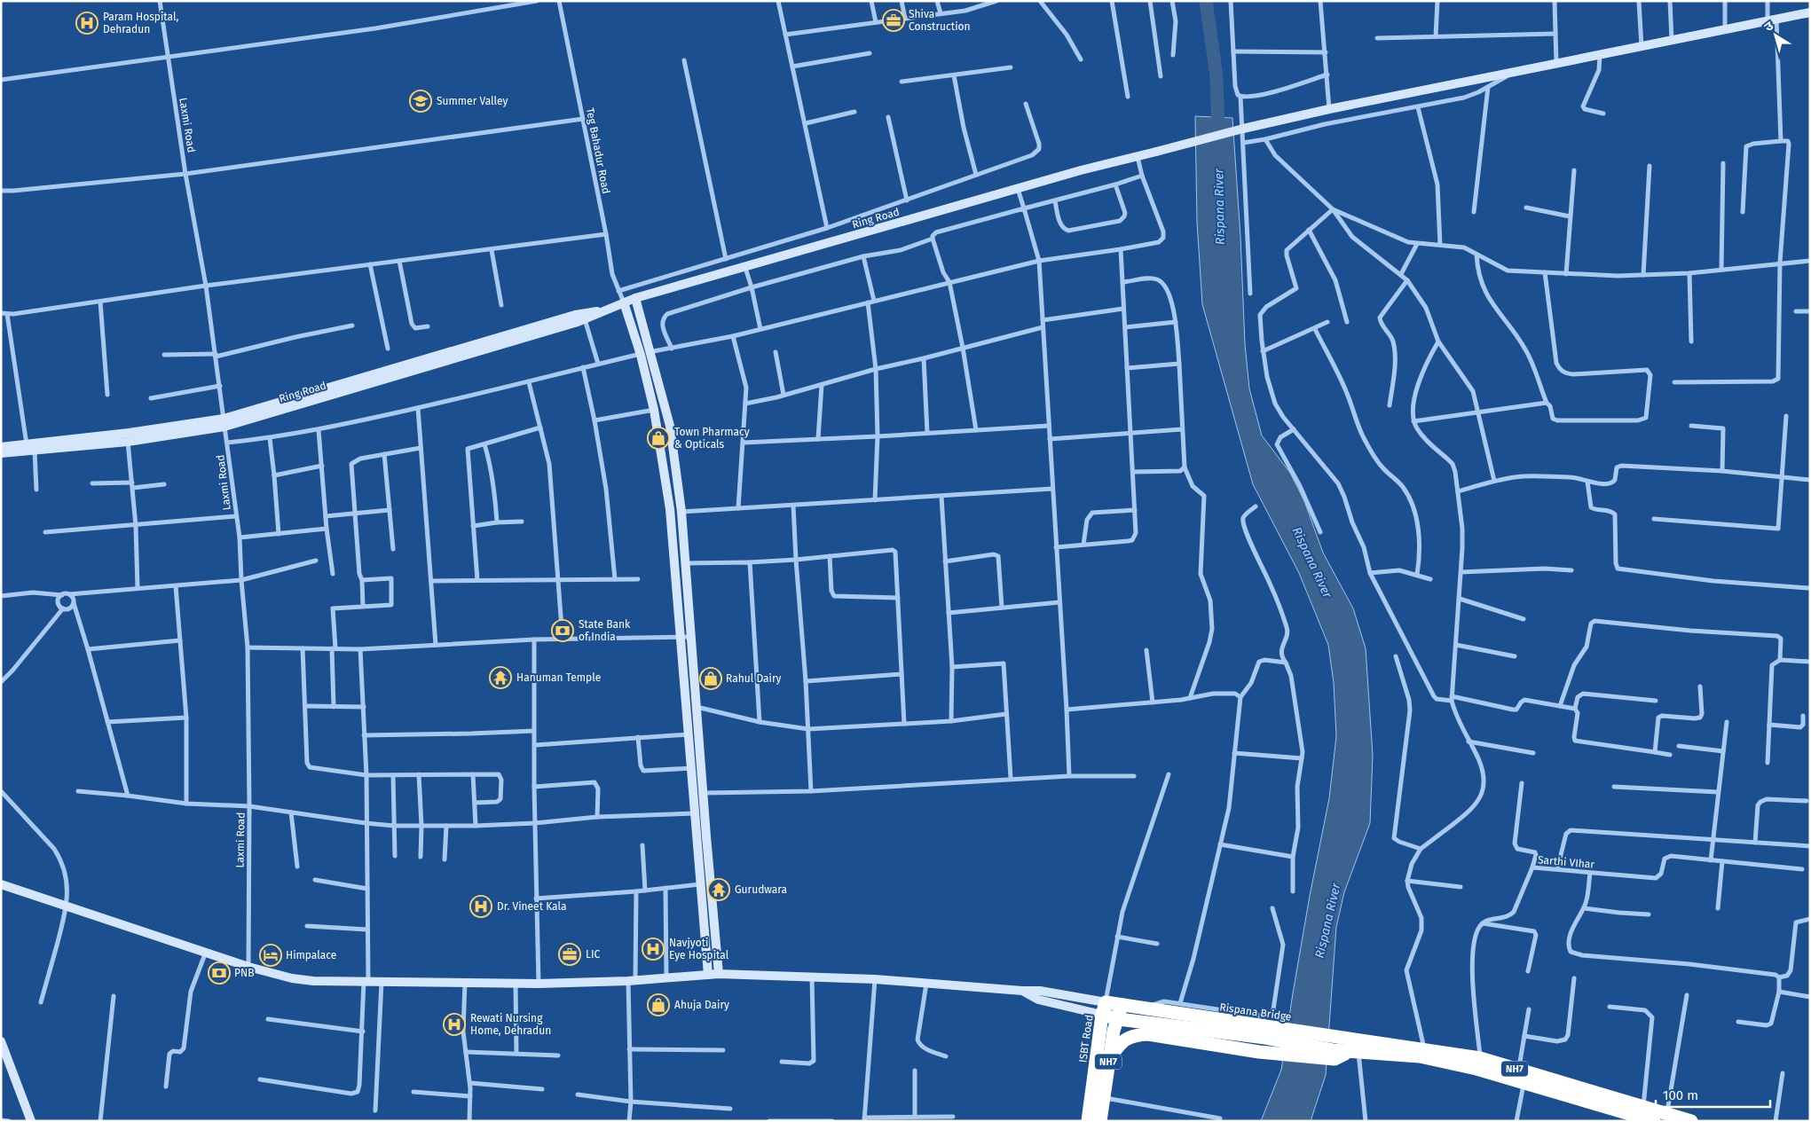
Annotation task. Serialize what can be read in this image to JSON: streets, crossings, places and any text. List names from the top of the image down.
{
  "streets": {
    "highway": ["ISBT Road", "NH7"],
    "main road": ["Ring Road"],
    "street": ["Laxmi Road", "Teg Bahadur Road", "Sarthi VIhar"]
  },
  "crossings": [
    ["Laxmi Road", "Ring Road"],
    ["Teg Bahadur Road", "Ring Road"],
    ["ISBT Road", "NH7"]
  ],
  "water": ["Rispana River"],
  "places": {
    "office": ["Shiva Construction", "LIC"],
    "hospital": [
      "Param Hospital, Dehradun",
      "Dr. Vineet Kala",
      "Navjyoti Eye Hospital",
      "Rewati Nursing Home, Dehradun"
    ],
    "school or university": ["Summer Valley"],
    "shop": ["Town Pharmacy & Opticals", "Rahul Dairy", "Ahuja Dairy"],
    "bank": ["State Bank of India", "PNB"],
    "temple": ["Hanuman Temple", "Gurudwara"],
    "hotel": ["Himpalace"]
  },
  "scale_bar": "100 m",
  "north": "top left"
}
